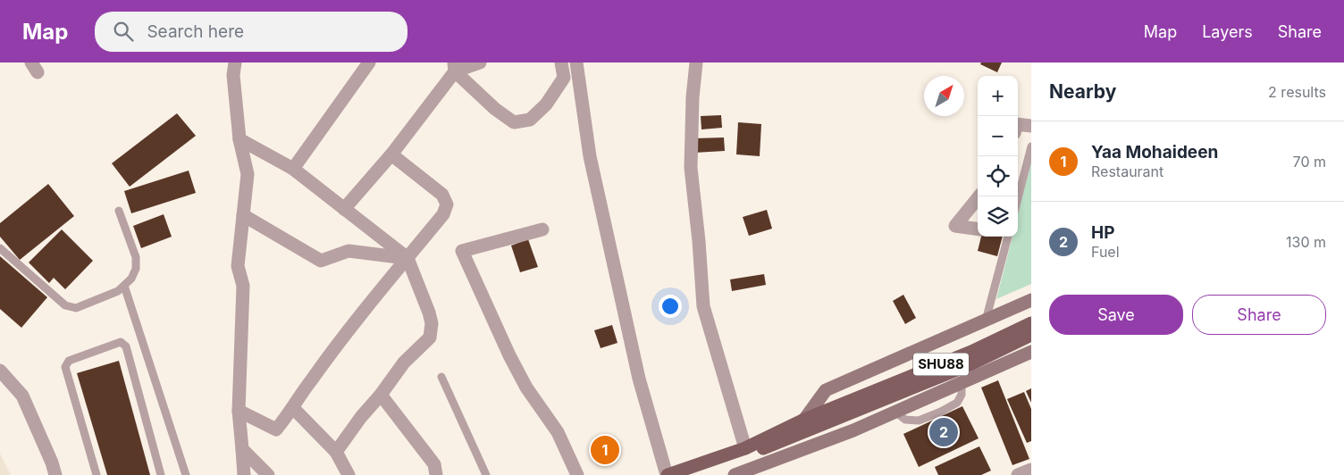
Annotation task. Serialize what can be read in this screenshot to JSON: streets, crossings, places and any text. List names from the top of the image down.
{
  "streets": {
    "main road": ["SHU88"]
  },
  "north": "top right",
  "page": {
    "header": "Map",
    "search": "Search here",
    "nav": ["Map", "Layers", "Share"],
    "heading": ["Nearby", "2 results"],
    "map_buttons": ["+", "−"],
    "list": [
      {
        "mark": "1",
        "name": "Yaa Mohaideen",
        "note": "Restaurant",
        "value": "70 m"
      },
      {
        "mark": "2",
        "name": "HP",
        "note": "Fuel",
        "value": "130 m"
      }
    ],
    "buttons": ["Save", "Share"],
    "pins": ["2", "1"]
  }
}
